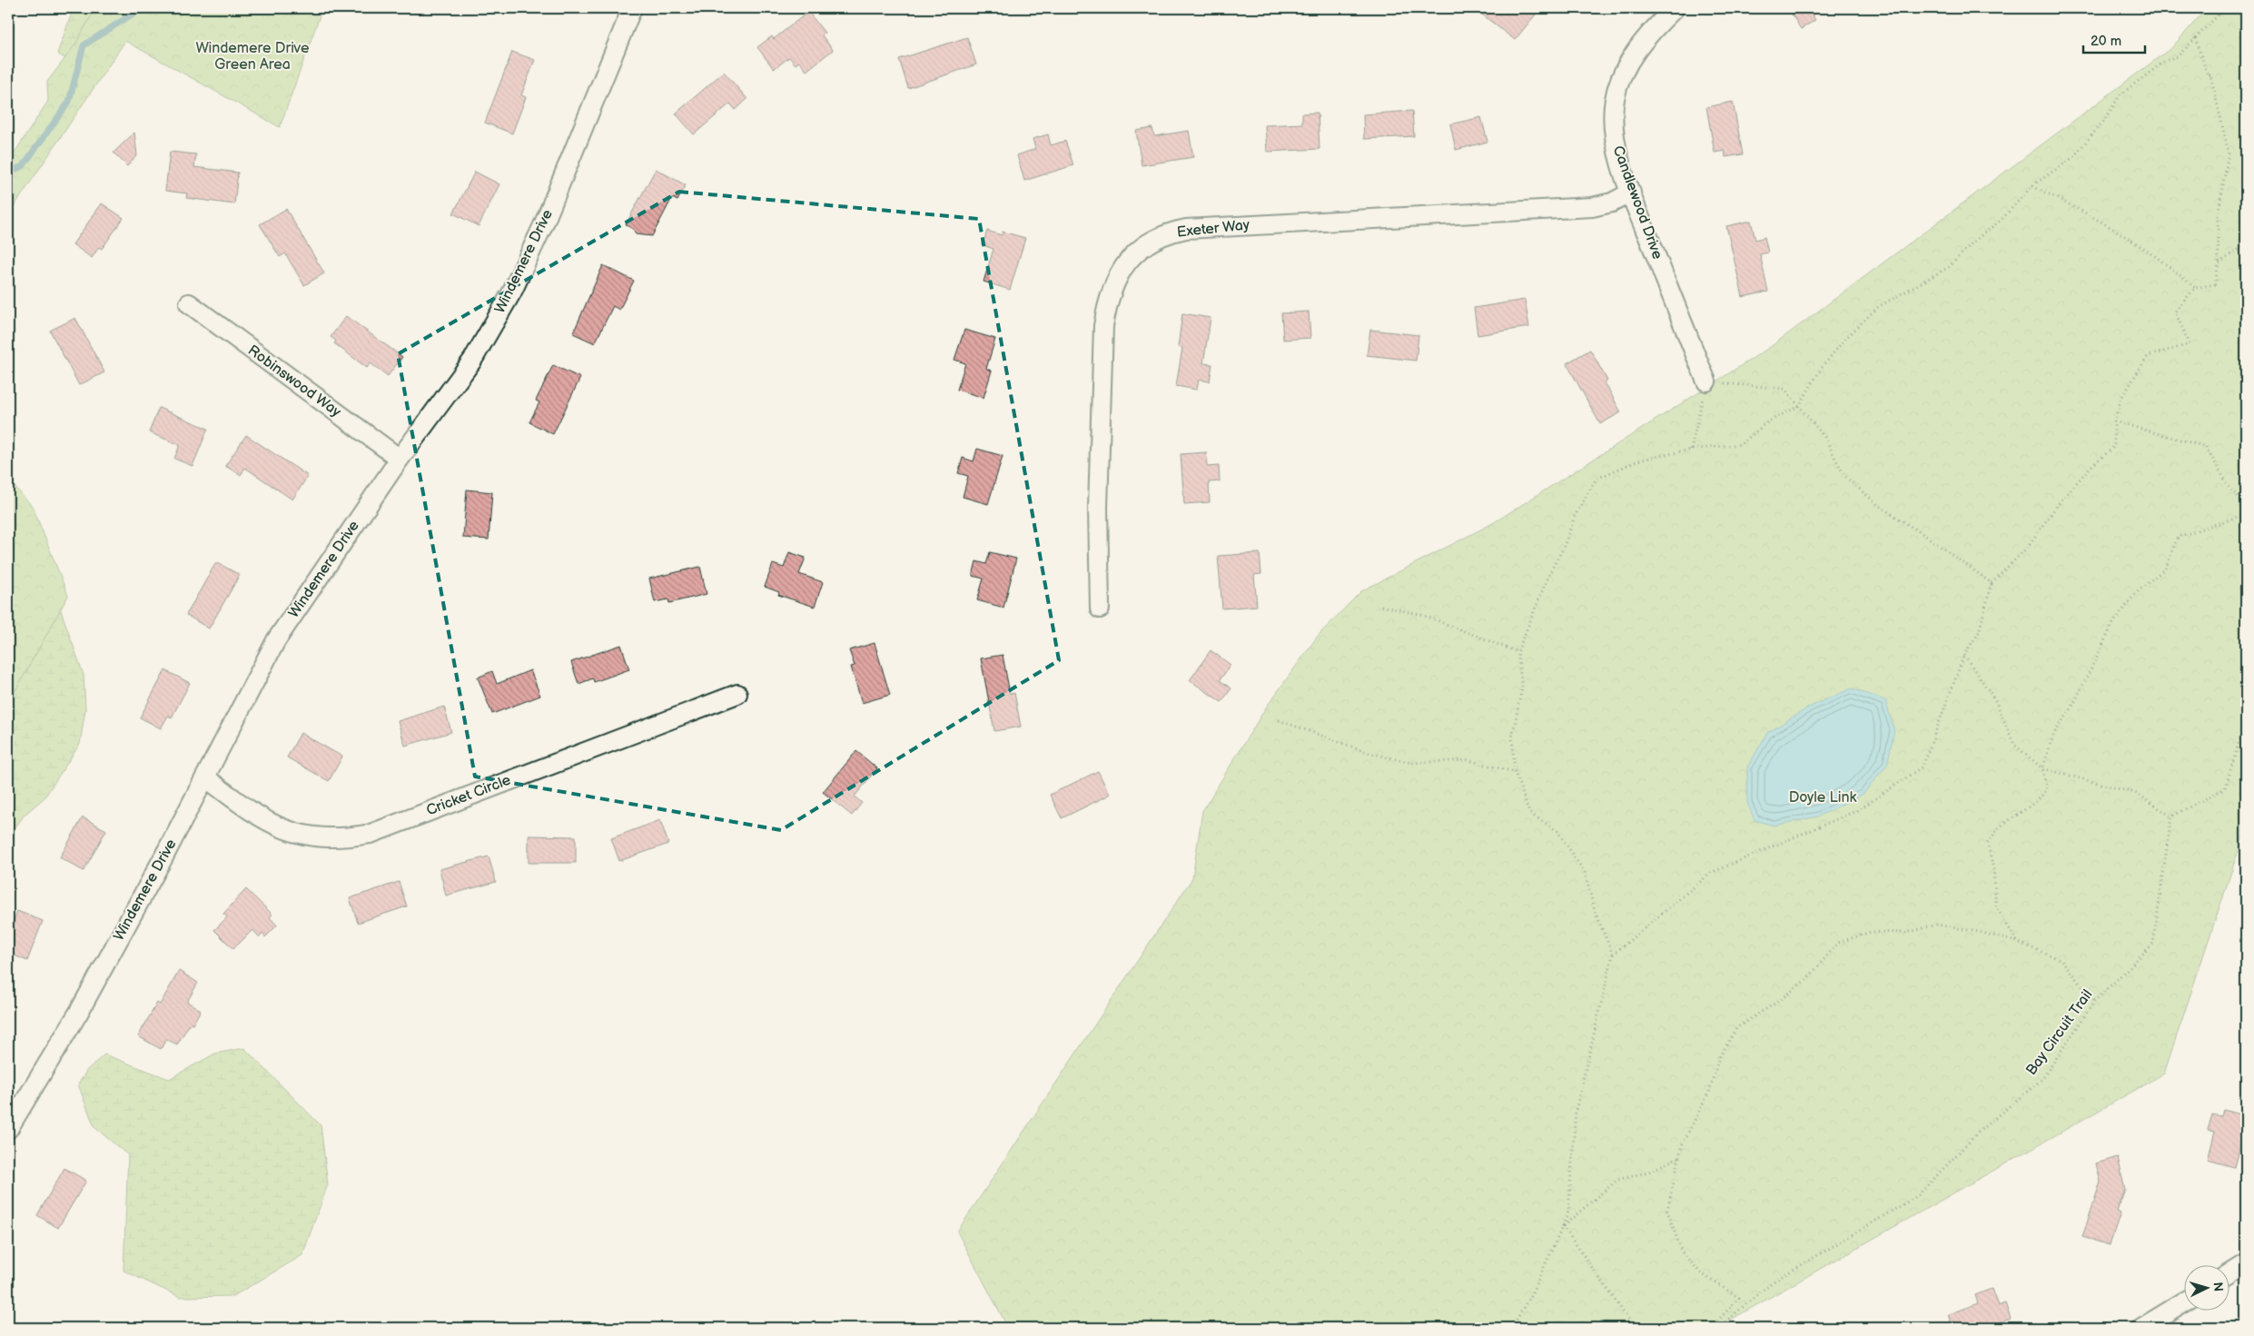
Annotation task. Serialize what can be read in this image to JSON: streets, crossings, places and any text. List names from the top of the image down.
{
  "streets": {
    "street": [
      "Candlewood Drive",
      "Exeter Way",
      "Windemere Drive",
      "Robinswood Way",
      "Cricket Circle"
    ],
    "path": ["Bay Circuit Trail"]
  },
  "crossings": [
    ["Candlewood Drive", "Exeter Way"],
    ["Windemere Drive", "Robinswood Way"],
    ["Windemere Drive", "Cricket Circle"]
  ],
  "parks": ["Windemere Drive Green Area", "Doyle Link"],
  "scale_bar": "20 m",
  "north": "right"
}
